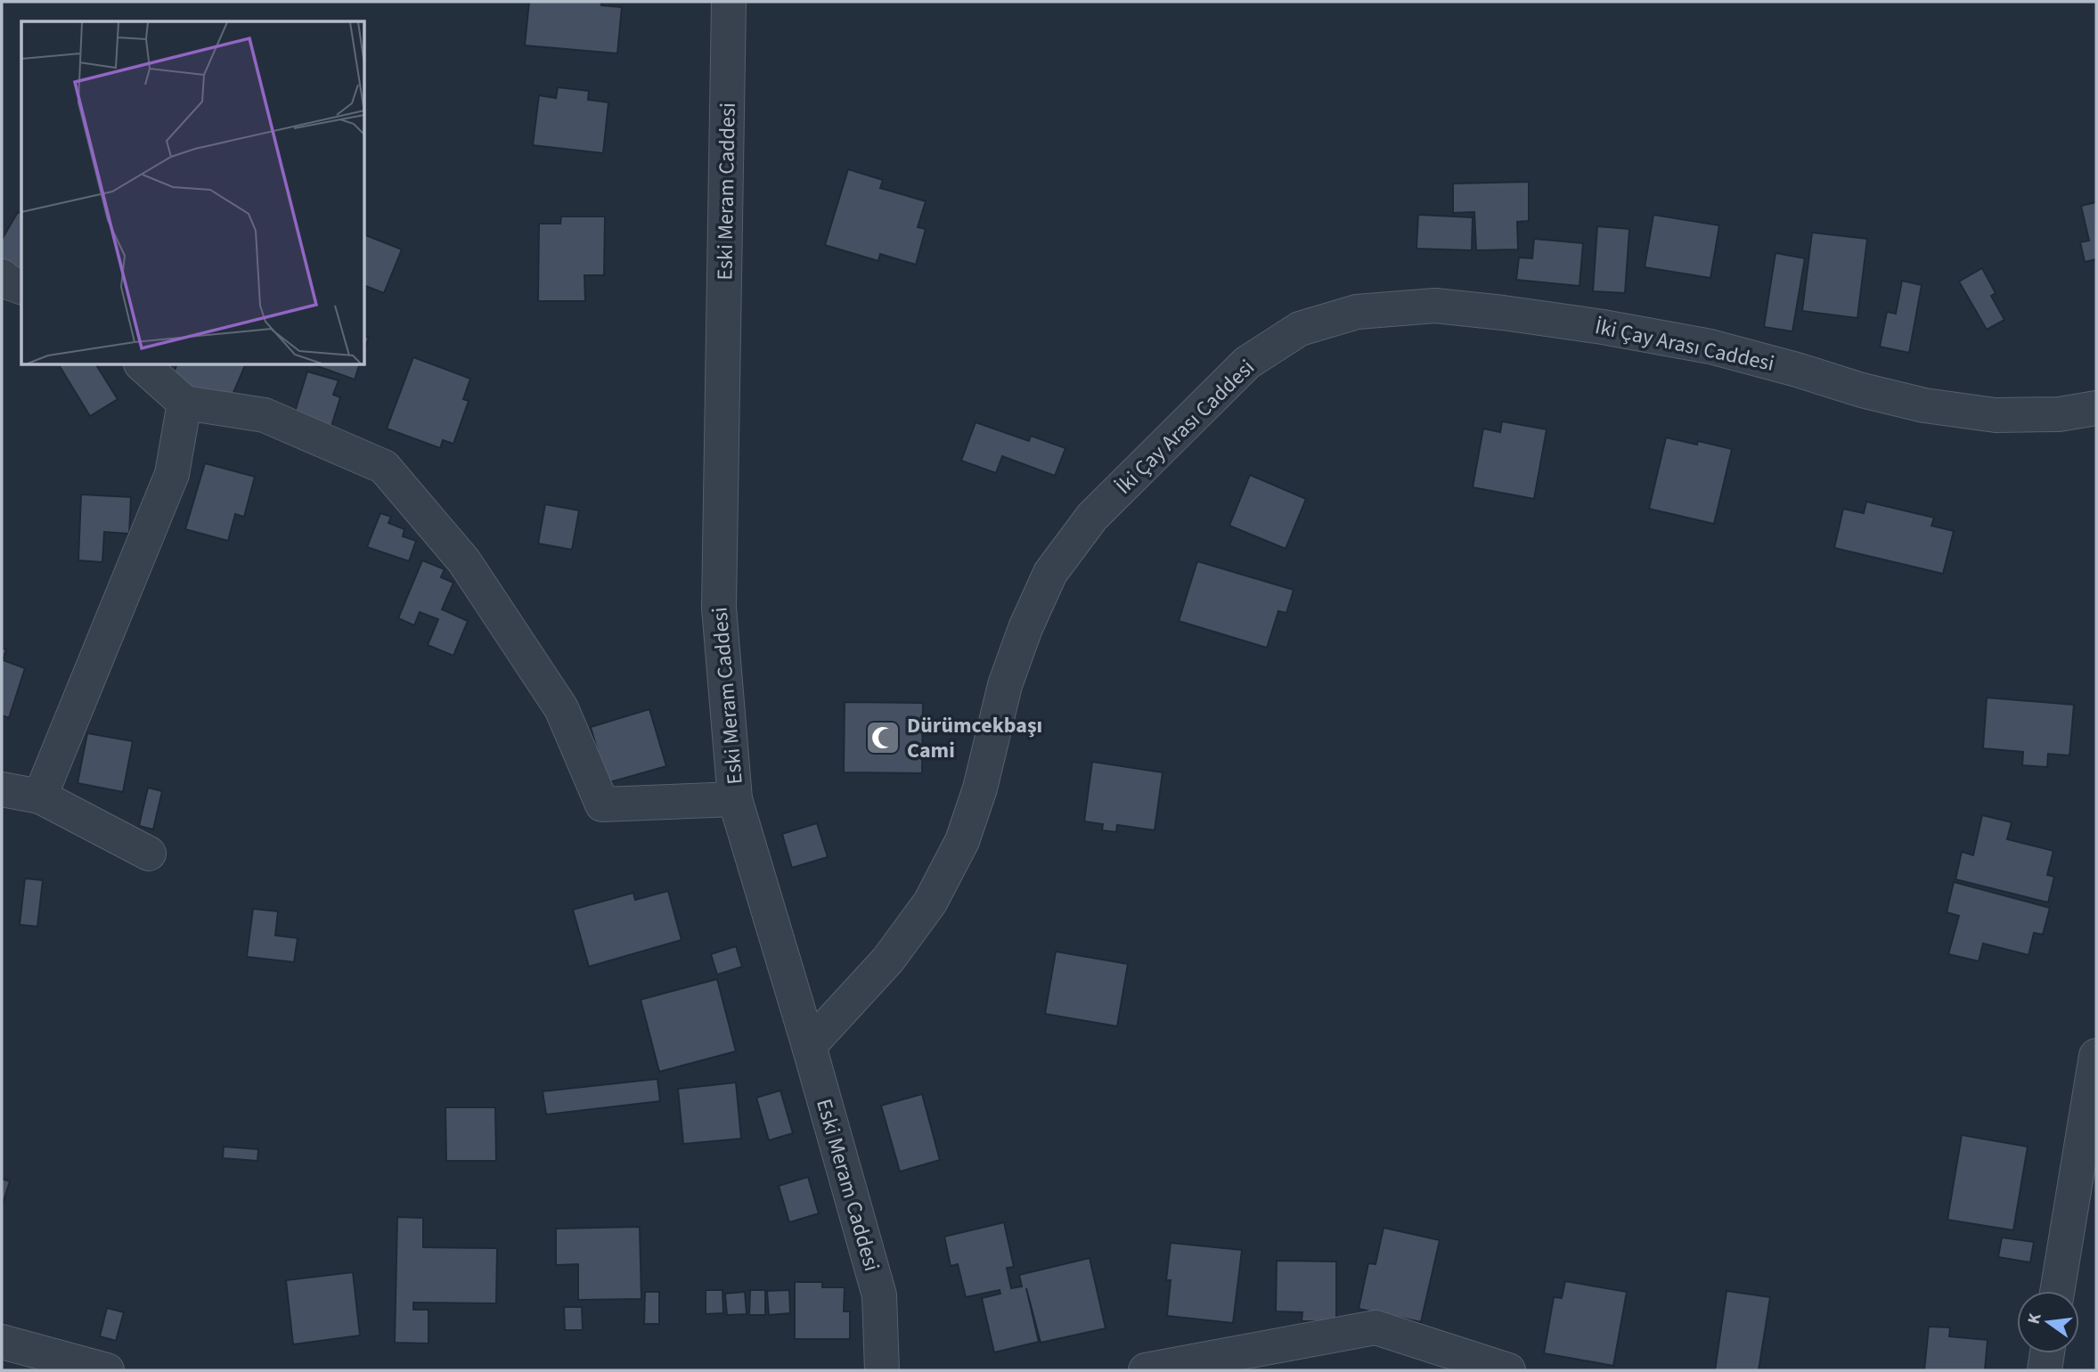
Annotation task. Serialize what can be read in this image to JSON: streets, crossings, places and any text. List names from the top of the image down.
{
  "streets": {
    "street": ["Eski Meram Caddesi", "İki Çay Arası Caddesi"]
  },
  "crossings": [
    ["Eski Meram Caddesi", "İki Çay Arası Caddesi"]
  ],
  "places": {
    "mosque": ["Dürümcekbaşı Cami"]
  },
  "north": "left"
}
